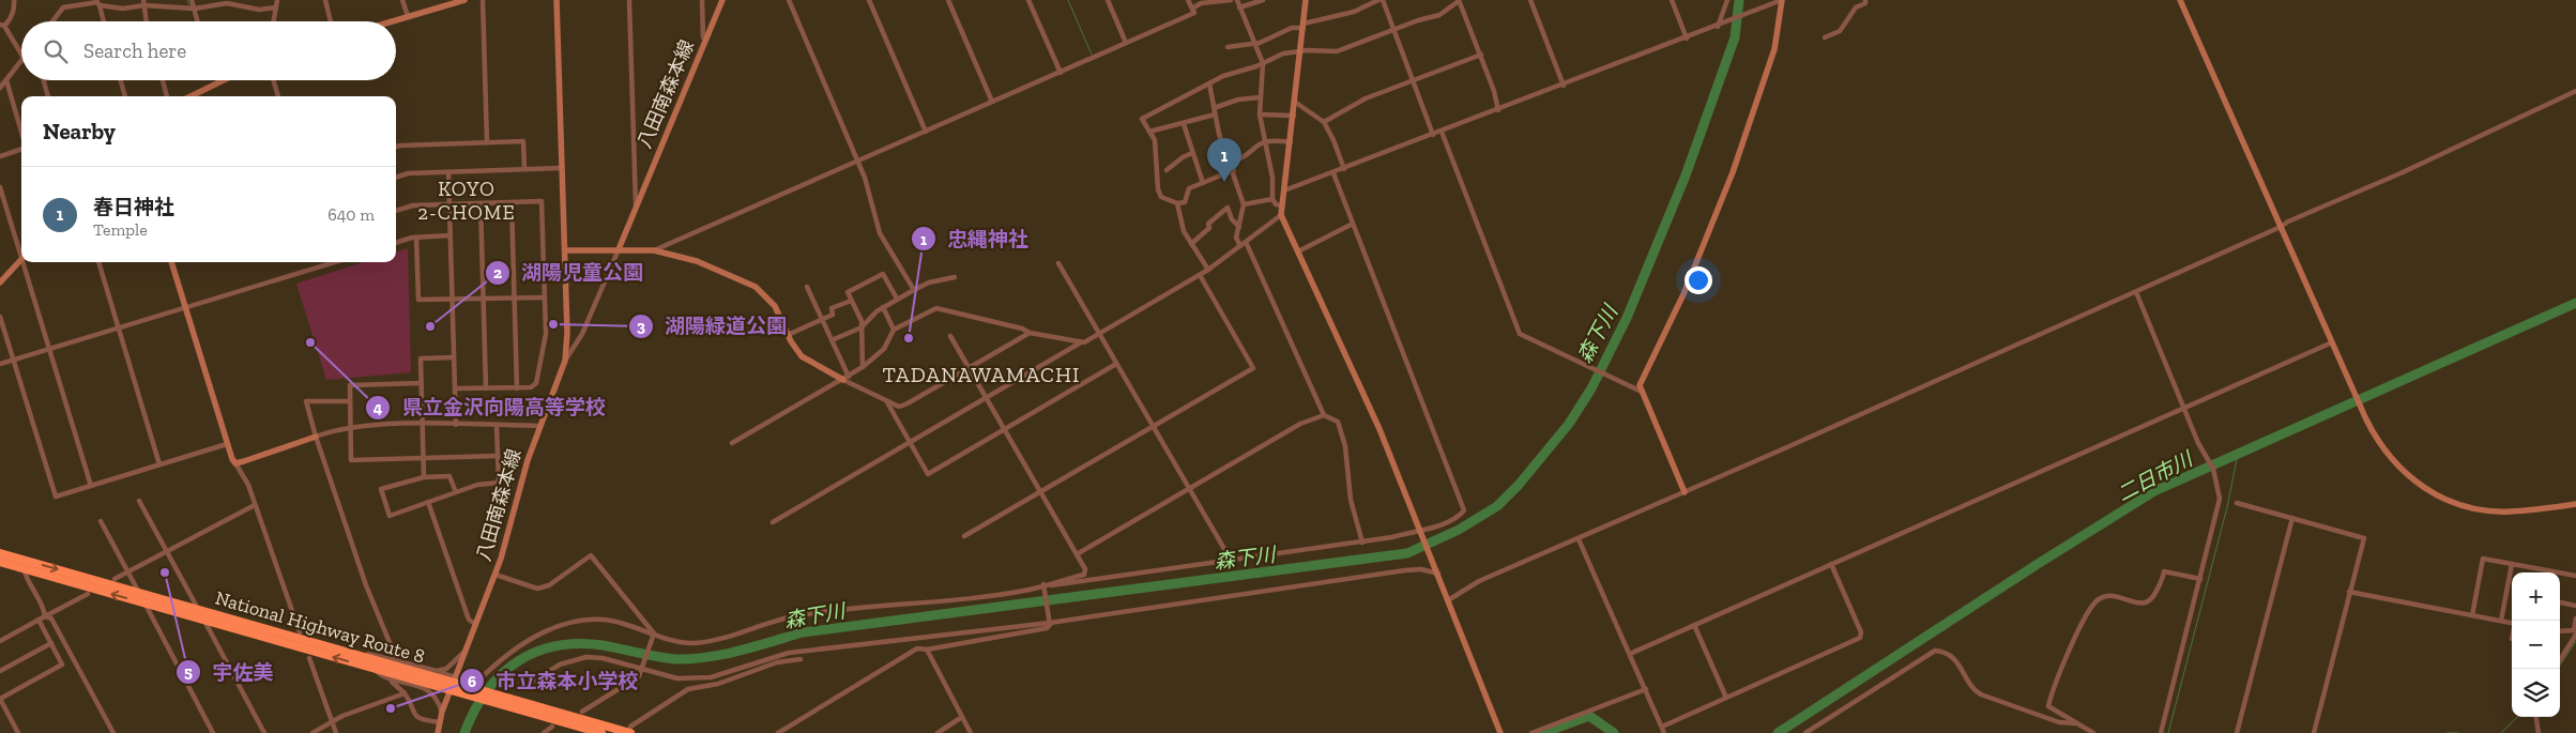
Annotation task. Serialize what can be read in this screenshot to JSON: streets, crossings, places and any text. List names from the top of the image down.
{
  "streets": {
    "highway": ["National Highway Route 8"],
    "street": ["八田南森本線"]
  },
  "crossings": [
    ["八田南森本線", "National Highway Route 8"]
  ],
  "districts": ["KOYO 2-CHOME", "TADANAWAMACHI"],
  "water": ["森下川", "二日市川"],
  "places": [
    "湖陽緑道公園",
    "湖陽児童公園",
    "忠縄神社",
    "県立金沢向陽高等学校",
    "宇佐美",
    "市立森本小学校"
  ],
  "page": {
    "search": "Search here",
    "heading": "Nearby",
    "pins": "1",
    "list": [
      {
        "mark": "1",
        "name": "春日神社",
        "note": "Temple",
        "value": "640 m"
      }
    ],
    "map_buttons": ["+", "−"]
  }
}
